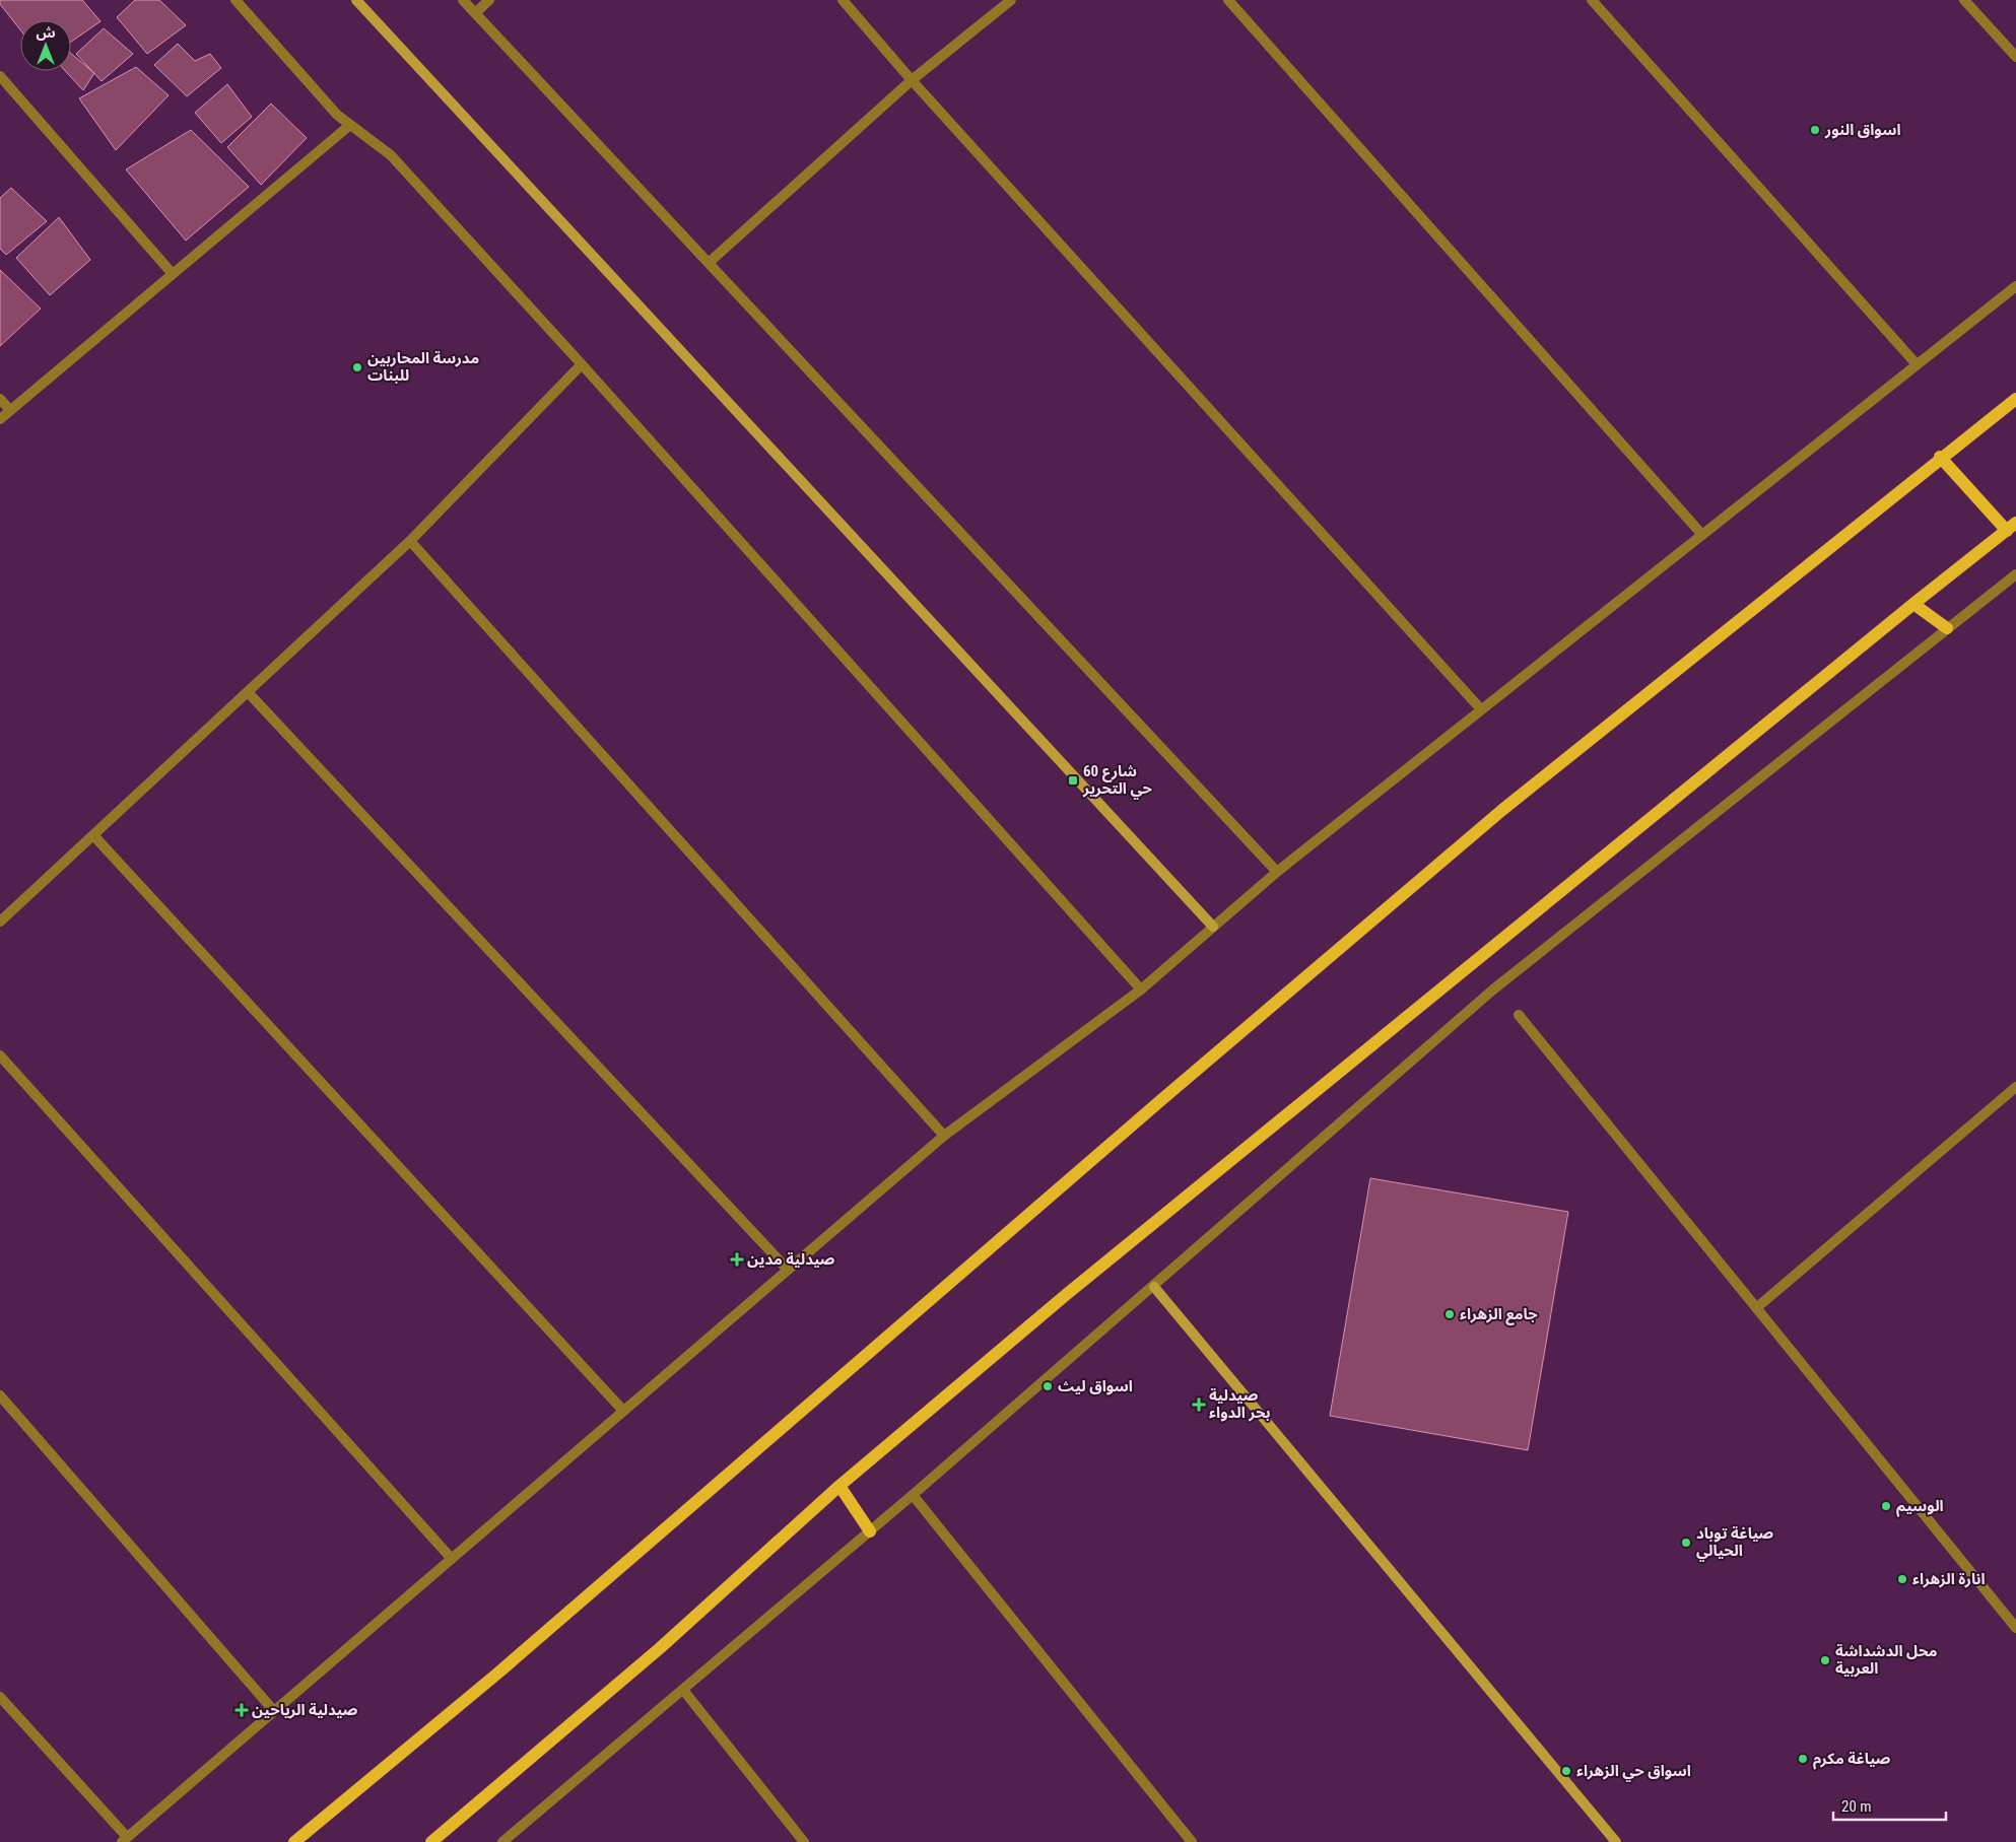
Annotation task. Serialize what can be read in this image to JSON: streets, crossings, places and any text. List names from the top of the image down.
{
  "places": {
    "other": [
      "اسواق النور",
      "مدرسة المحاربين للبنات",
      "جامع الزهراء",
      "اسواق ليث",
      "الوسيم",
      "صياغة توباد الحيالي",
      "انارة الزهراء",
      "محل الدشداشة العربية",
      "صياغة مكرم",
      "اسواق حي الزهراء"
    ],
    "transit": ["شارع 60 حي التحرير"],
    "health": ["صيدلية مدين", "صيدلية بحر الدواء", "صيدلية الرياحين"]
  },
  "scale_bar": "20 m",
  "north": "top"
}
